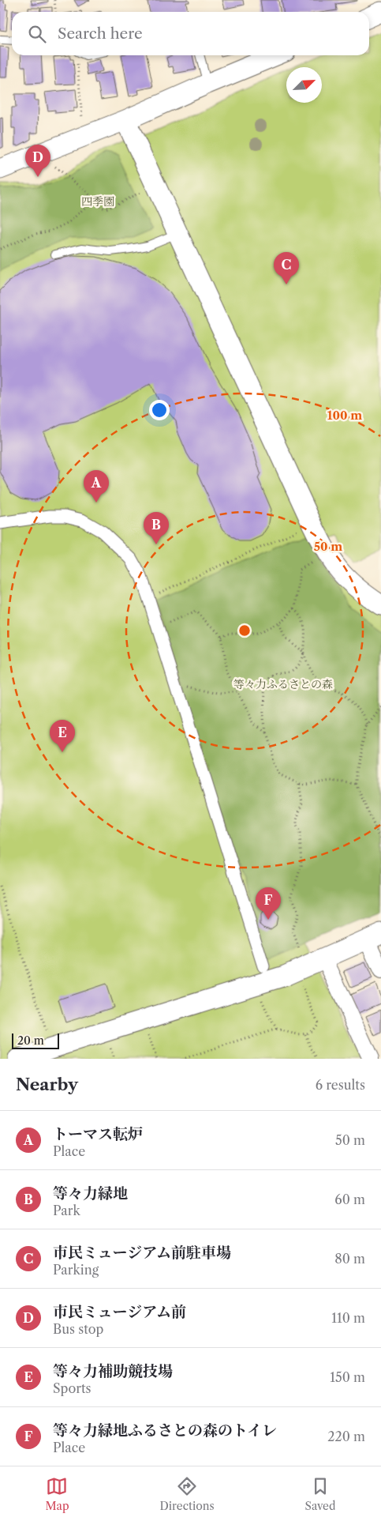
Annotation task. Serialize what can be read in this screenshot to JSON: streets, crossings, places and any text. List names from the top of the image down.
{
  "parks": ["四季園", "等々力ふるさとの森"],
  "scale_bar": "20 m",
  "north": "top right",
  "page": {
    "search": "Search here",
    "pins": [
      "D",
      "C",
      "A",
      "B",
      "E",
      "F"
    ],
    "scale": "20 m",
    "heading": ["Nearby", "6 results"],
    "list": [
      {
        "mark": "A",
        "name": "トーマス転炉",
        "note": "Place",
        "value": "50 m"
      },
      {
        "mark": "B",
        "name": "等々力緑地",
        "note": "Park",
        "value": "60 m"
      },
      {
        "mark": "C",
        "name": "市民ミュージアム前駐車場",
        "note": "Parking",
        "value": "80 m"
      },
      {
        "mark": "D",
        "name": "市民ミュージアム前",
        "note": "Bus stop",
        "value": "110 m"
      },
      {
        "mark": "E",
        "name": "等々力補助競技場",
        "note": "Sports",
        "value": "150 m"
      },
      {
        "mark": "F",
        "name": "等々力緑地ふるさとの森のトイレ",
        "note": "Place",
        "value": "220 m"
      }
    ],
    "nav": ["Map", "Directions", "Saved"]
  },
  "rings": ["100 m", "50 m"]
}
